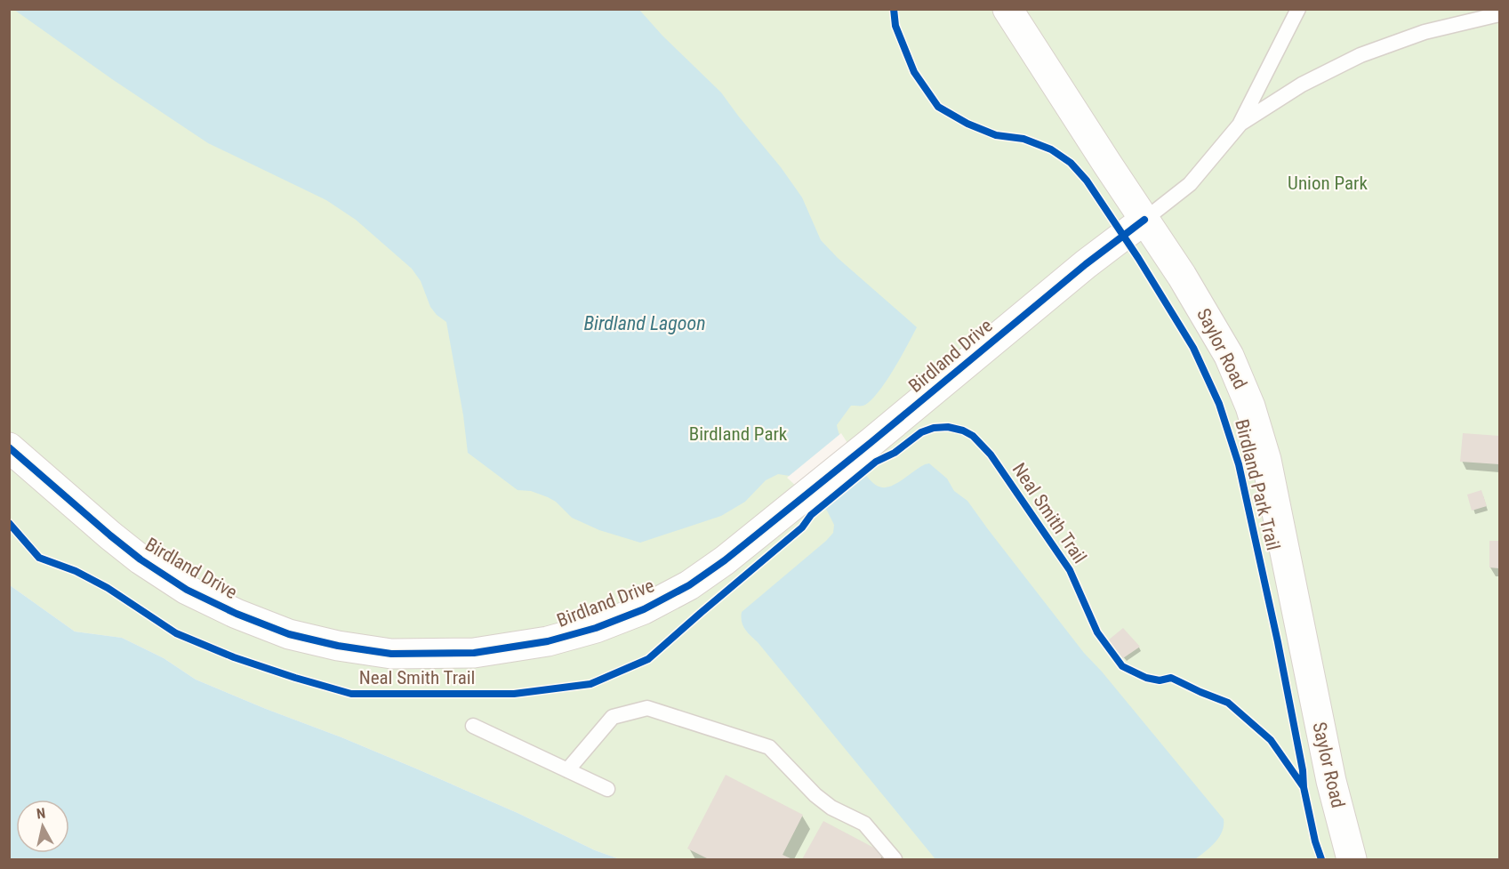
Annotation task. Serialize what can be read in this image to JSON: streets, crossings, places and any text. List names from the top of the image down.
{
  "streets": {
    "street": ["Saylor Road", "Birdland Drive"],
    "cycle path": ["Birdland Park Trail", "Neal Smith Trail"]
  },
  "crossings": [
    ["Saylor Road", "Birdland Drive"]
  ],
  "water": ["Birdland Lagoon"],
  "parks": ["Union Park", "Birdland Park"],
  "north": "top"
}
